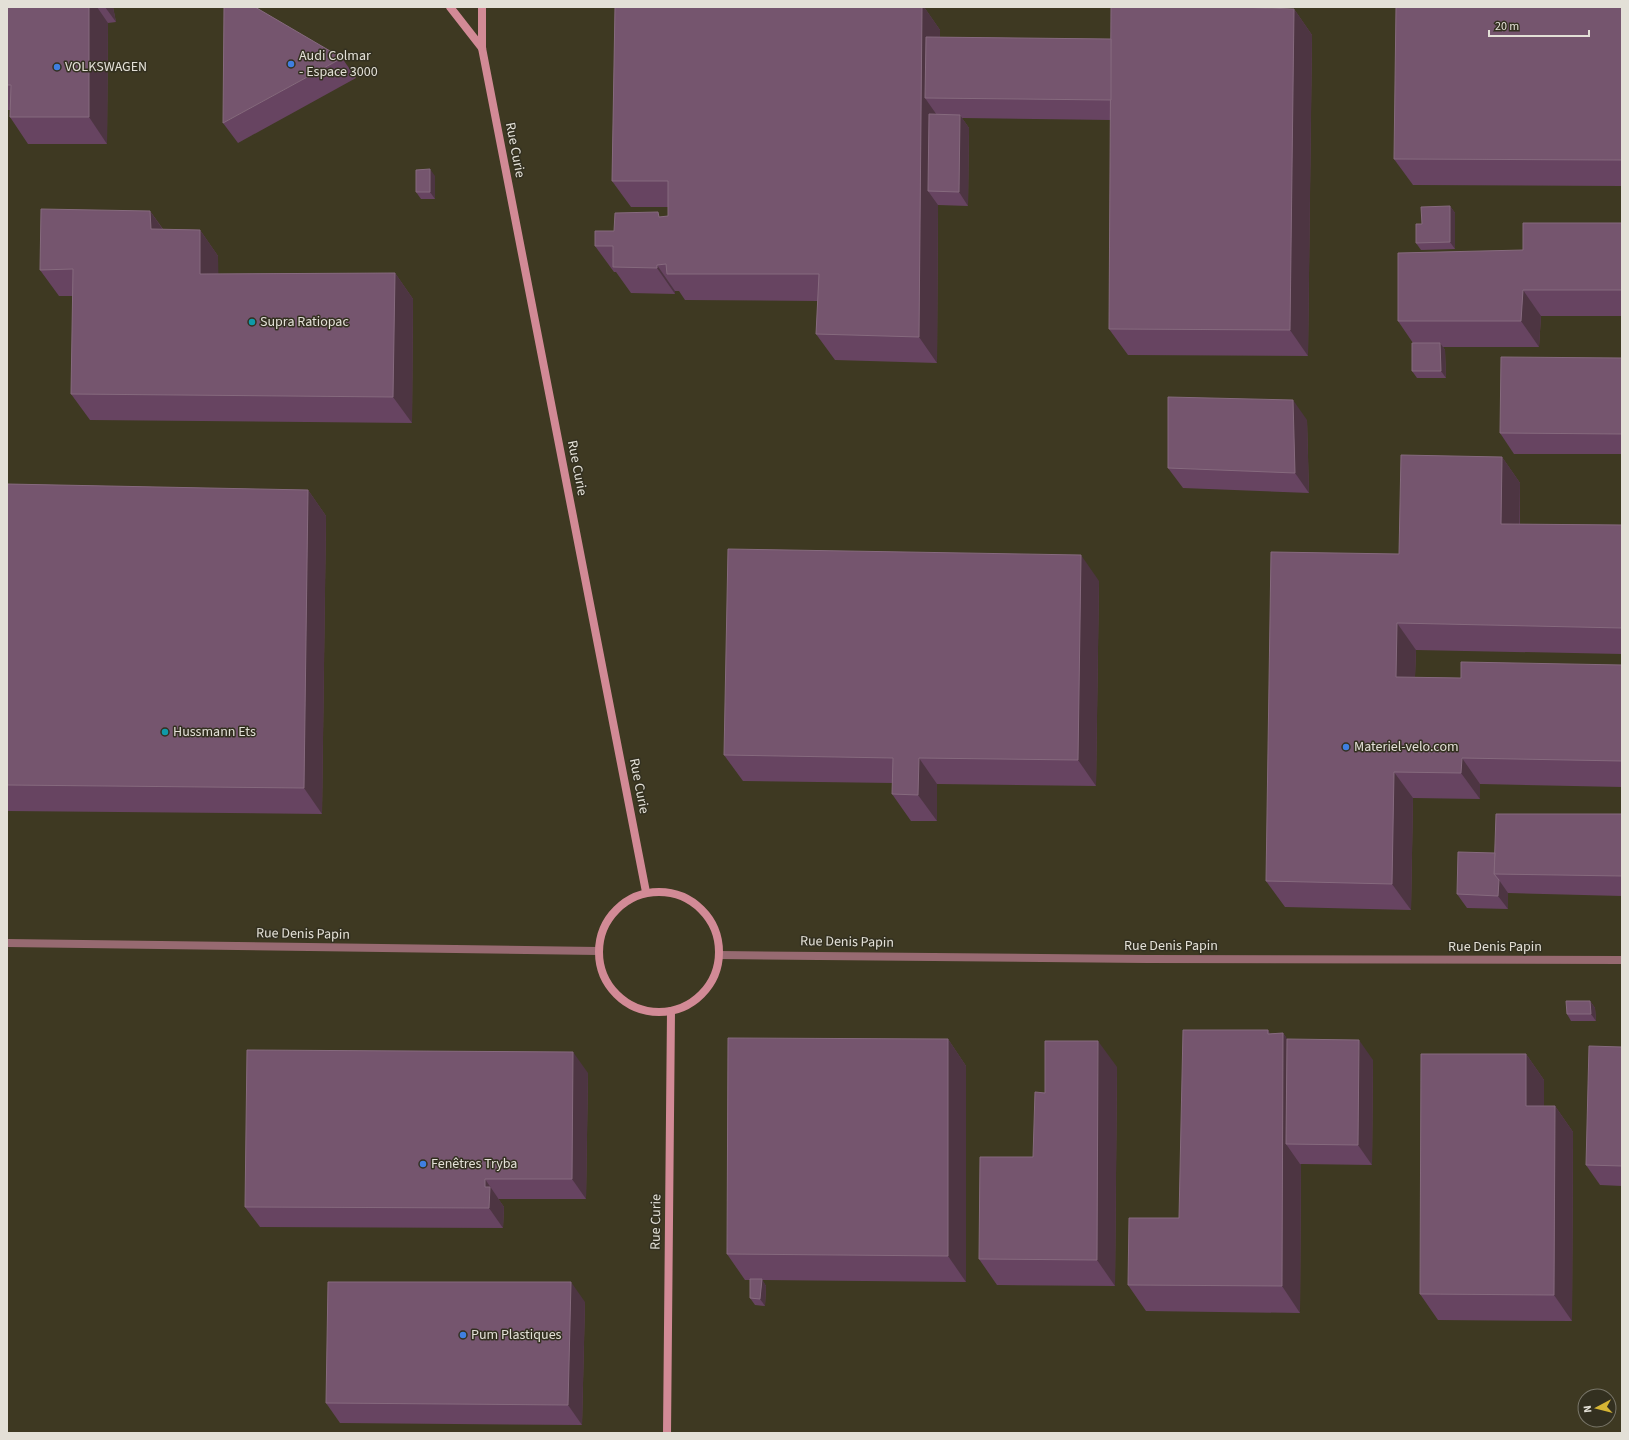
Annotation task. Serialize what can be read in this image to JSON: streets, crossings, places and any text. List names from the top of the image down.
{
  "streets": {
    "main road": ["Rue Curie"],
    "street": ["Rue Denis Papin"]
  },
  "crossings": [
    ["Rue Curie", "Rue Denis Papin"]
  ],
  "places": [
    "Audi Colmar - Espace 3000",
    "VOLKSWAGEN",
    "Supra Ratiopac",
    "Hussmann Ets",
    "Materiel-velo.com",
    "Fenêtres Tryba",
    "Pum Plastiques"
  ],
  "scale_bar": "20 m",
  "north": "left"
}
